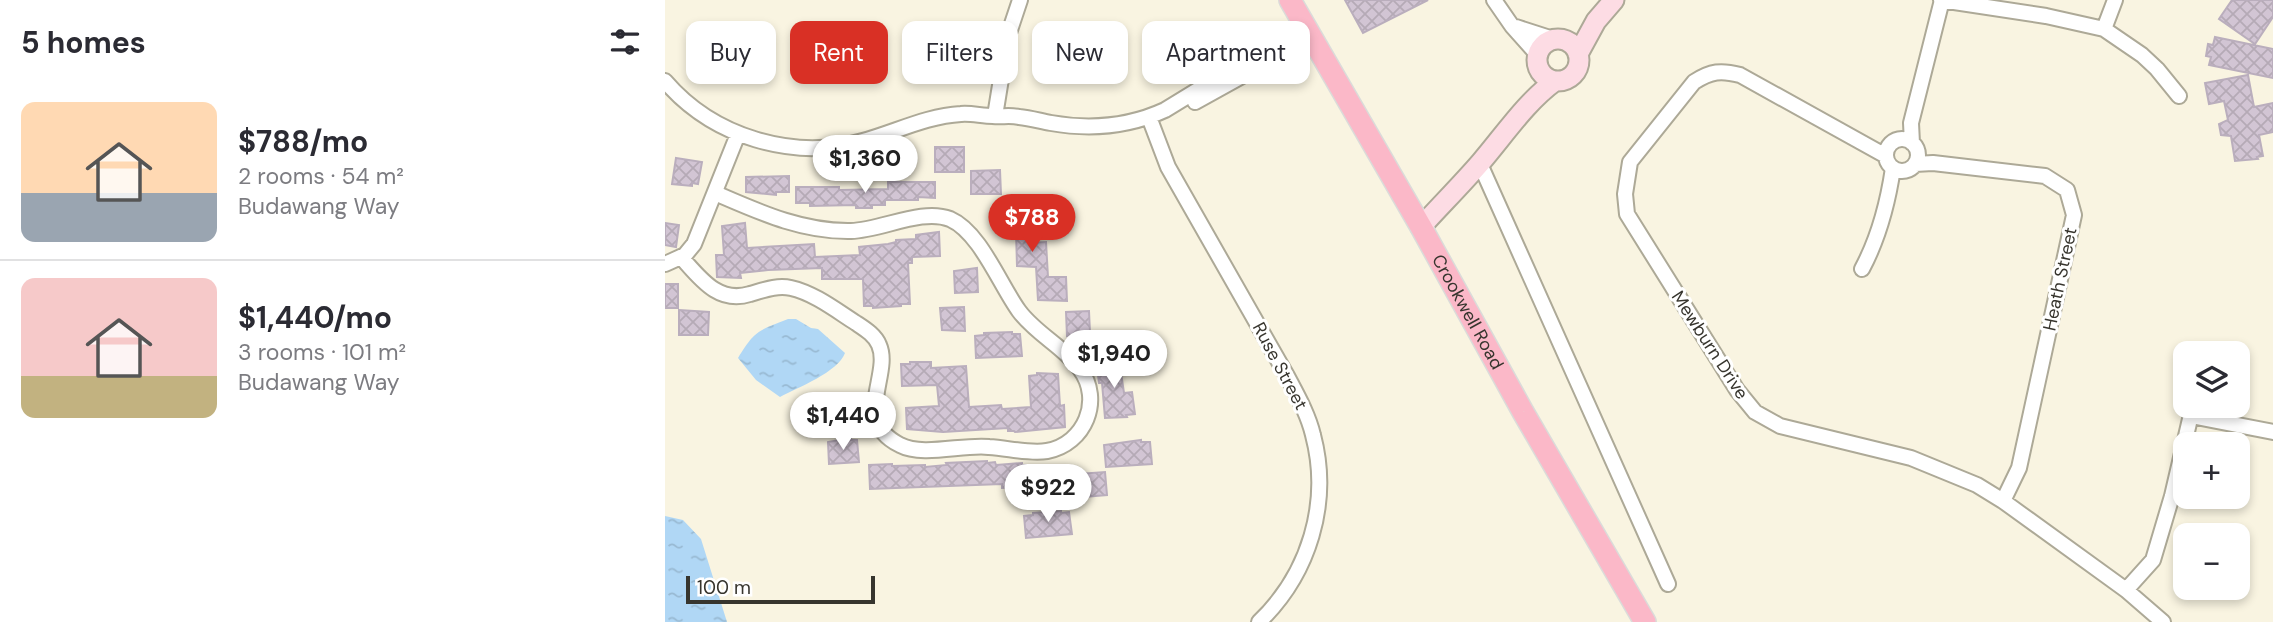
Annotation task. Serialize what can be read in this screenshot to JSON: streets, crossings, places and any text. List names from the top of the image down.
{
  "streets": {
    "main road": ["Crookwell Road"],
    "street": ["Heath Street", "Mewburn Drive", "Ruse Street"]
  },
  "crossings": [
    ["Heath Street", "Mewburn Drive"]
  ],
  "scale_bar": "100 m",
  "page": {
    "heading": "5 homes",
    "chip": [
      "Buy",
      "Rent",
      "Filters",
      "New",
      "Apartment"
    ],
    "list": [
      {
        "name": "$788/mo",
        "note": "2 rooms · 54 m² · Budawang Way"
      },
      {
        "name": "$1,440/mo",
        "note": "3 rooms · 101 m² · Budawang Way"
      }
    ],
    "price": [
      "$1,360",
      "$788",
      "$1,940",
      "$1,440",
      "$922"
    ],
    "map_buttons": ["+", "−"],
    "scale": "100 m"
  }
}
